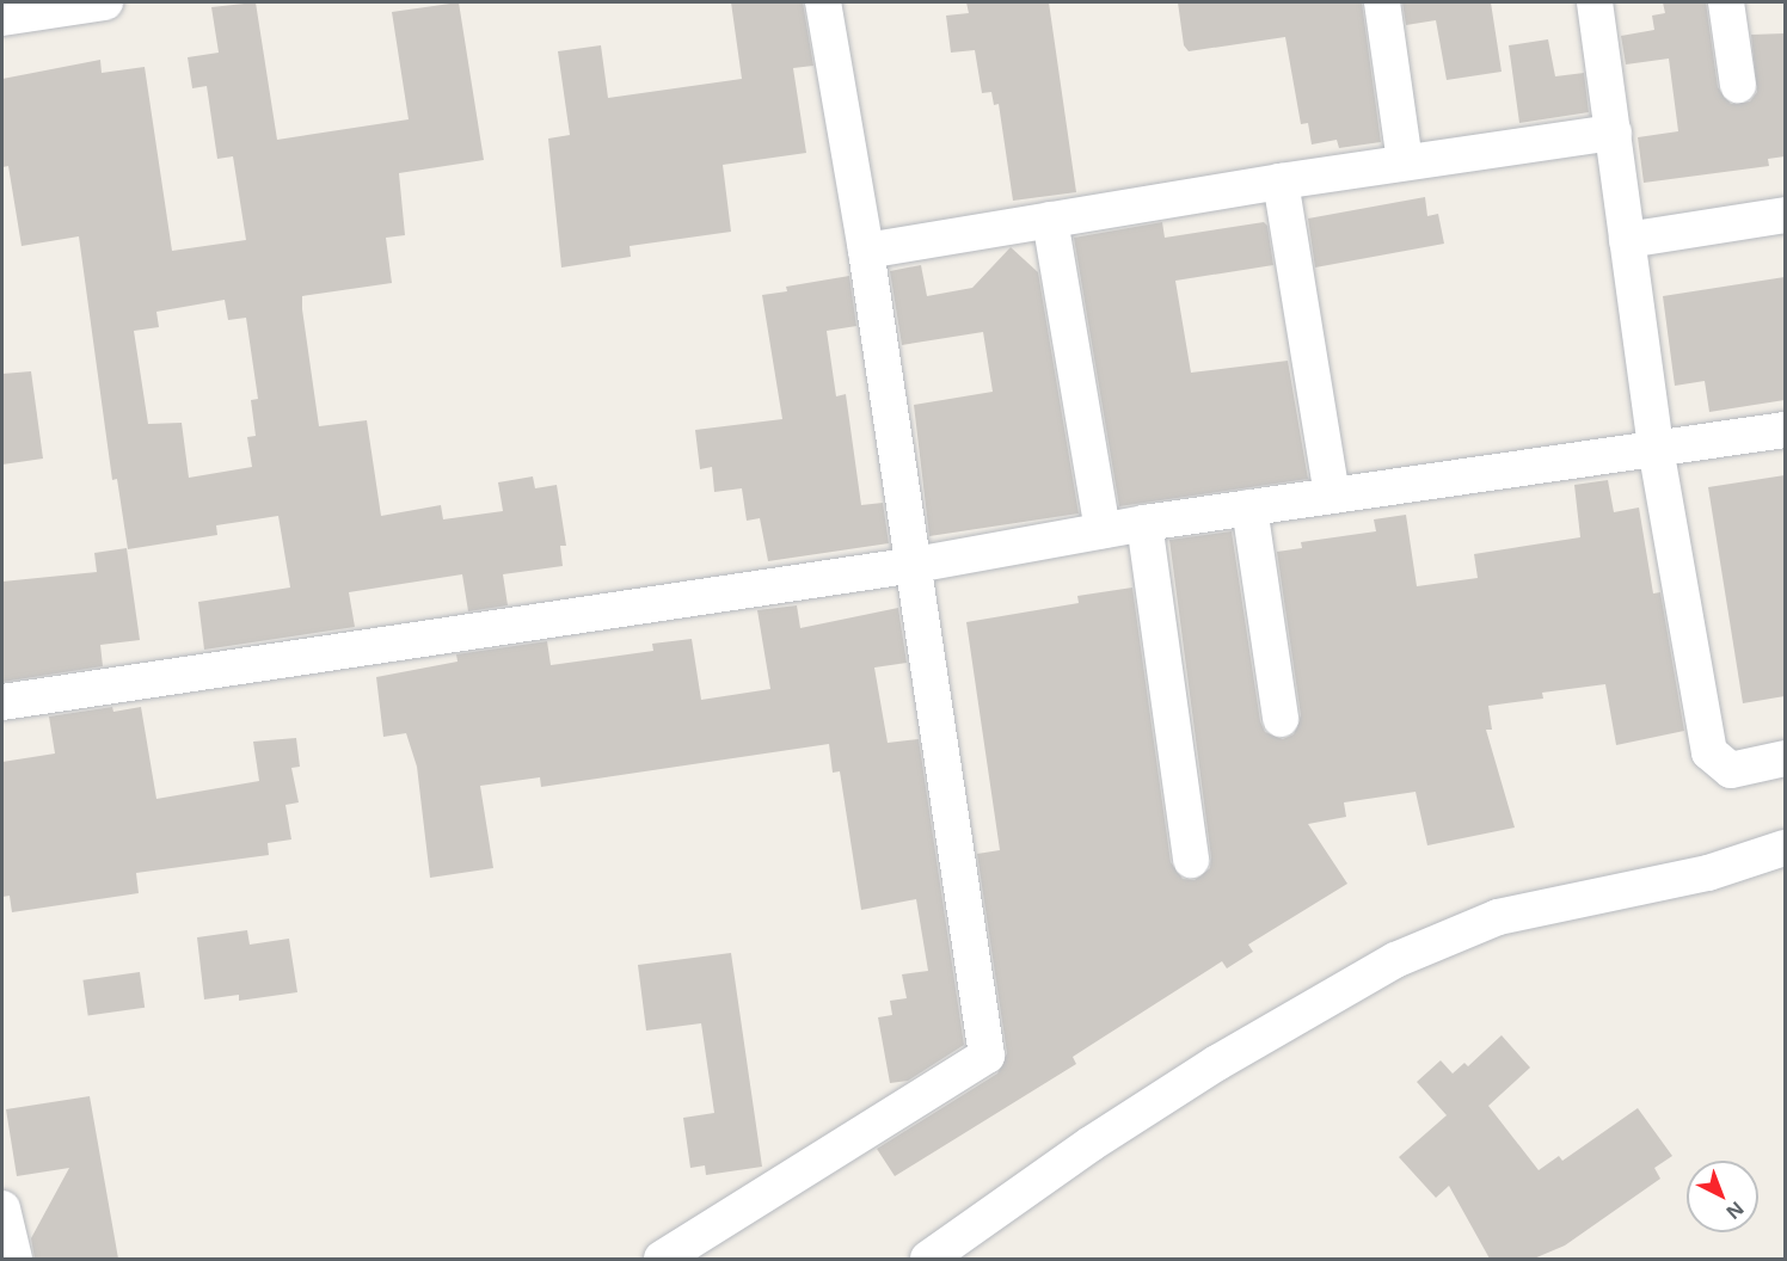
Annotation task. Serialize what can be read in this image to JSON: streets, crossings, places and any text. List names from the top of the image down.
{
  "north": "bottom right"
}
